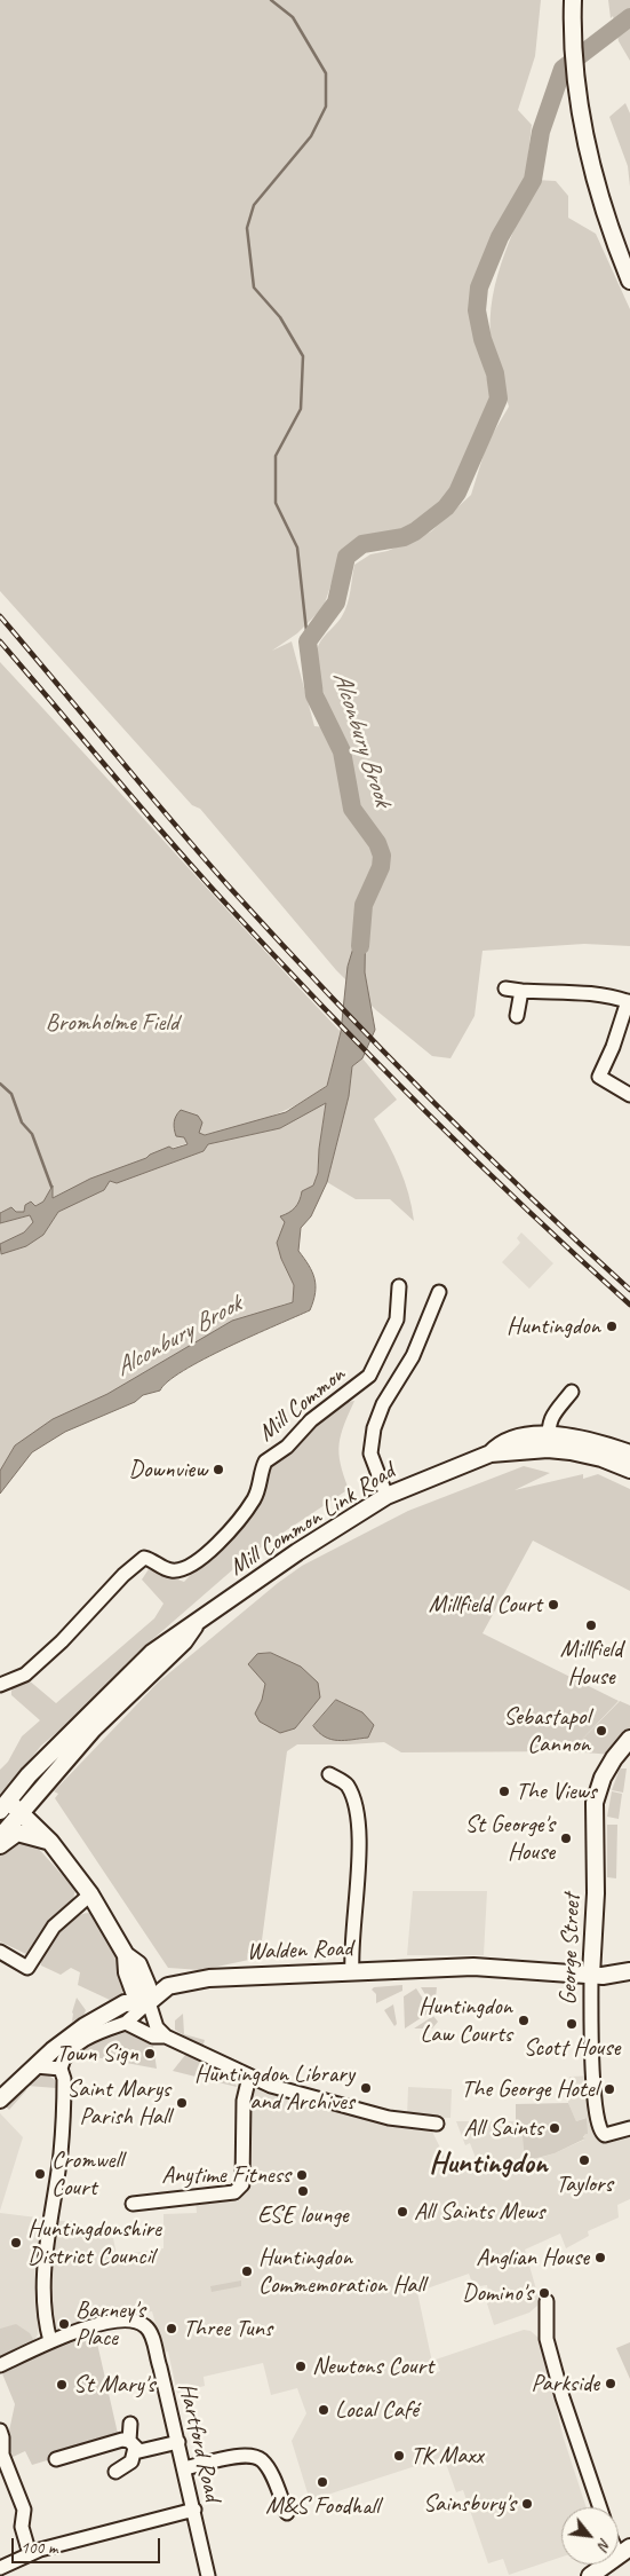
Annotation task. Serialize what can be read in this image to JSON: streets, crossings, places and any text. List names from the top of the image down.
{
  "streets": {
    "main road": ["Mill Common Link Road", "George Street", "Walden Road"],
    "street": ["Mill Common", "Hartford Road"]
  },
  "crossings": [
    ["George Street", "Walden Road"]
  ],
  "districts": ["Huntingdon"],
  "water": ["Alconbury Brook"],
  "parks": ["Bromholme Field"],
  "places": [
    "Huntingdon",
    "Downview",
    "Millfield Court",
    "Millfield House",
    "Sebastapol Cannon",
    "The Views",
    "St George's House",
    "Huntingdon Law Courts",
    "Scott House",
    "Town Sign",
    "Huntingdon Library and Archives",
    "The George Hotel",
    "Saint Marys Parish Hall",
    "All Saints",
    "Taylors",
    "Cromwell Court",
    "Anytime Fitness",
    "ESE lounge",
    "All Saints Mews",
    "Huntingdonshire District Council",
    "Anglian House",
    "Huntingdon Commemoration Hall",
    "Domino's",
    "Barney's Place",
    "Three Tuns",
    "Newtons Court",
    "Parkside",
    "St Mary's",
    "Local Café",
    "TK Maxx",
    "M&S Foodhall",
    "Sainsbury's"
  ],
  "scale_bar": "100 m",
  "north": "bottom right"
}
